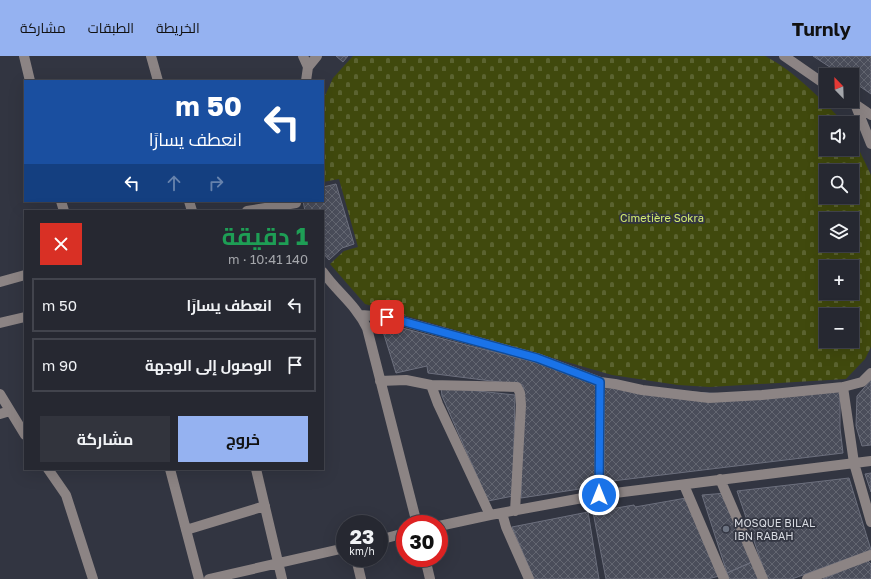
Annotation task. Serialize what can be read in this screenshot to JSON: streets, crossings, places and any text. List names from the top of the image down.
{
  "parks": ["Cimetière Sokra"],
  "places": ["MOSQUE BILAL IBN RABAH"],
  "north": "top left",
  "page": {
    "header": "Turnly",
    "nav": ["الخريطة", "الطبقات", "مشاركة"],
    "map_buttons": ["+", "−"],
    "turn": ["50 m", "انعطف يسارًا"],
    "heading": ["1 دقيقة", "140 m · 10:41"],
    "list": [
      {
        "name": "انعطف يسارًا",
        "value": "50 m"
      },
      {
        "name": "الوصول إلى الوجهة",
        "value": "90 m"
      }
    ],
    "buttons": ["خروج", "مشاركة"],
    "speed": "23 km/h",
    "limit": "30"
  }
}
